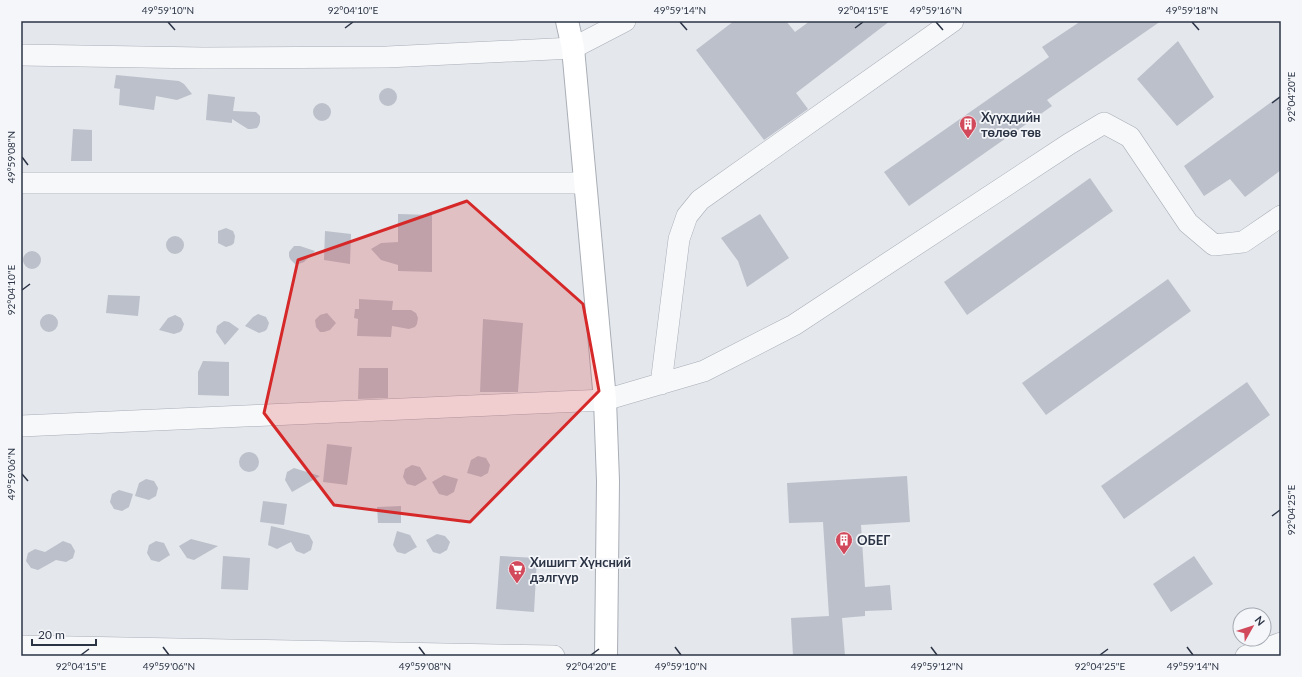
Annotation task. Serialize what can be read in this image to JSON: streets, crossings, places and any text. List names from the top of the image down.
{
  "places": {
    "building": ["Хүүхдийн төлөө төв", "ОБЕГ"],
    "supermarket": ["Хишигт Хүнсний дэлгүүр"]
  },
  "scale_bar": "20 m",
  "north": "top right",
  "coordinates": [
    "49°59'10\"N",
    "92°04'10\"E",
    "49°59'14\"N",
    "92°04'15\"E",
    "49°59'16\"N",
    "49°59'18\"N",
    "92°04'20\"E",
    "49°59'08\"N",
    "49°59'06\"N",
    "92°04'25\"E",
    "49°59'12\"N"
  ]
}
